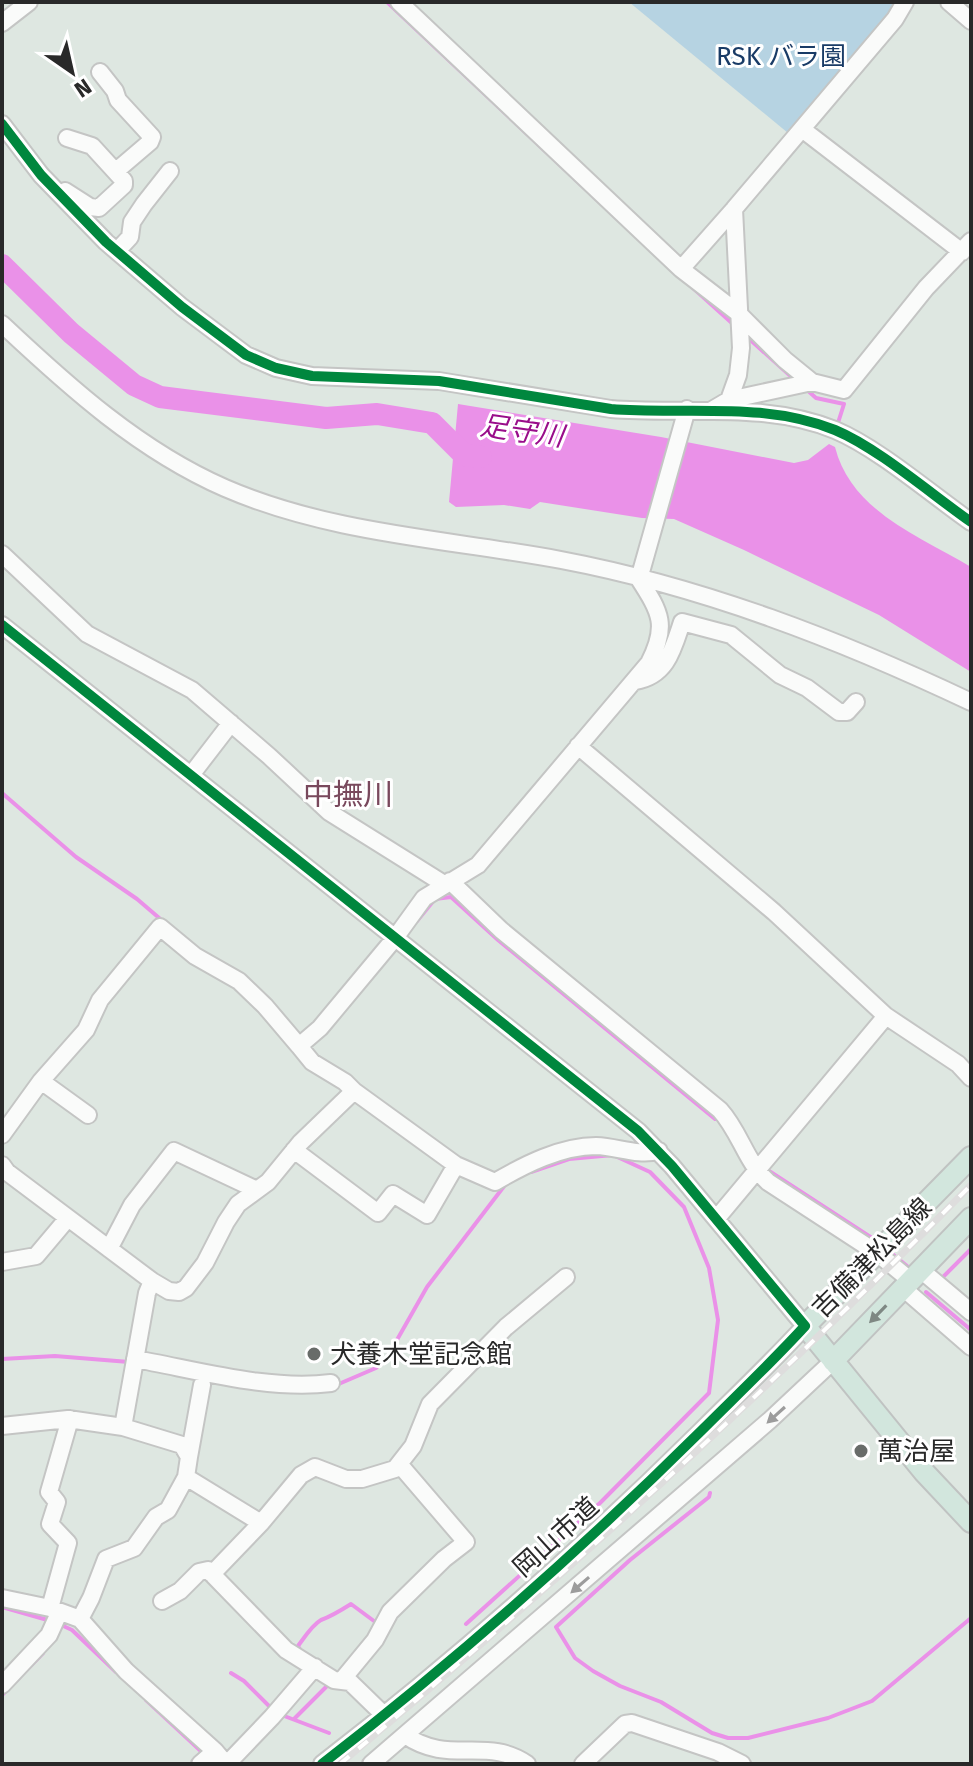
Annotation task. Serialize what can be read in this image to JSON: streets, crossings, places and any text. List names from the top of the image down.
{
  "streets": {
    "main road": ["吉備津松島線"],
    "street": ["岡山市道"]
  },
  "crossings": [
    ["吉備津松島線", "岡山市道"]
  ],
  "districts": ["中撫川"],
  "water": ["足守川"],
  "parks": ["RSK バラ園"],
  "places": ["犬養木堂記念館", "萬治屋"],
  "north": "bottom right"
}
